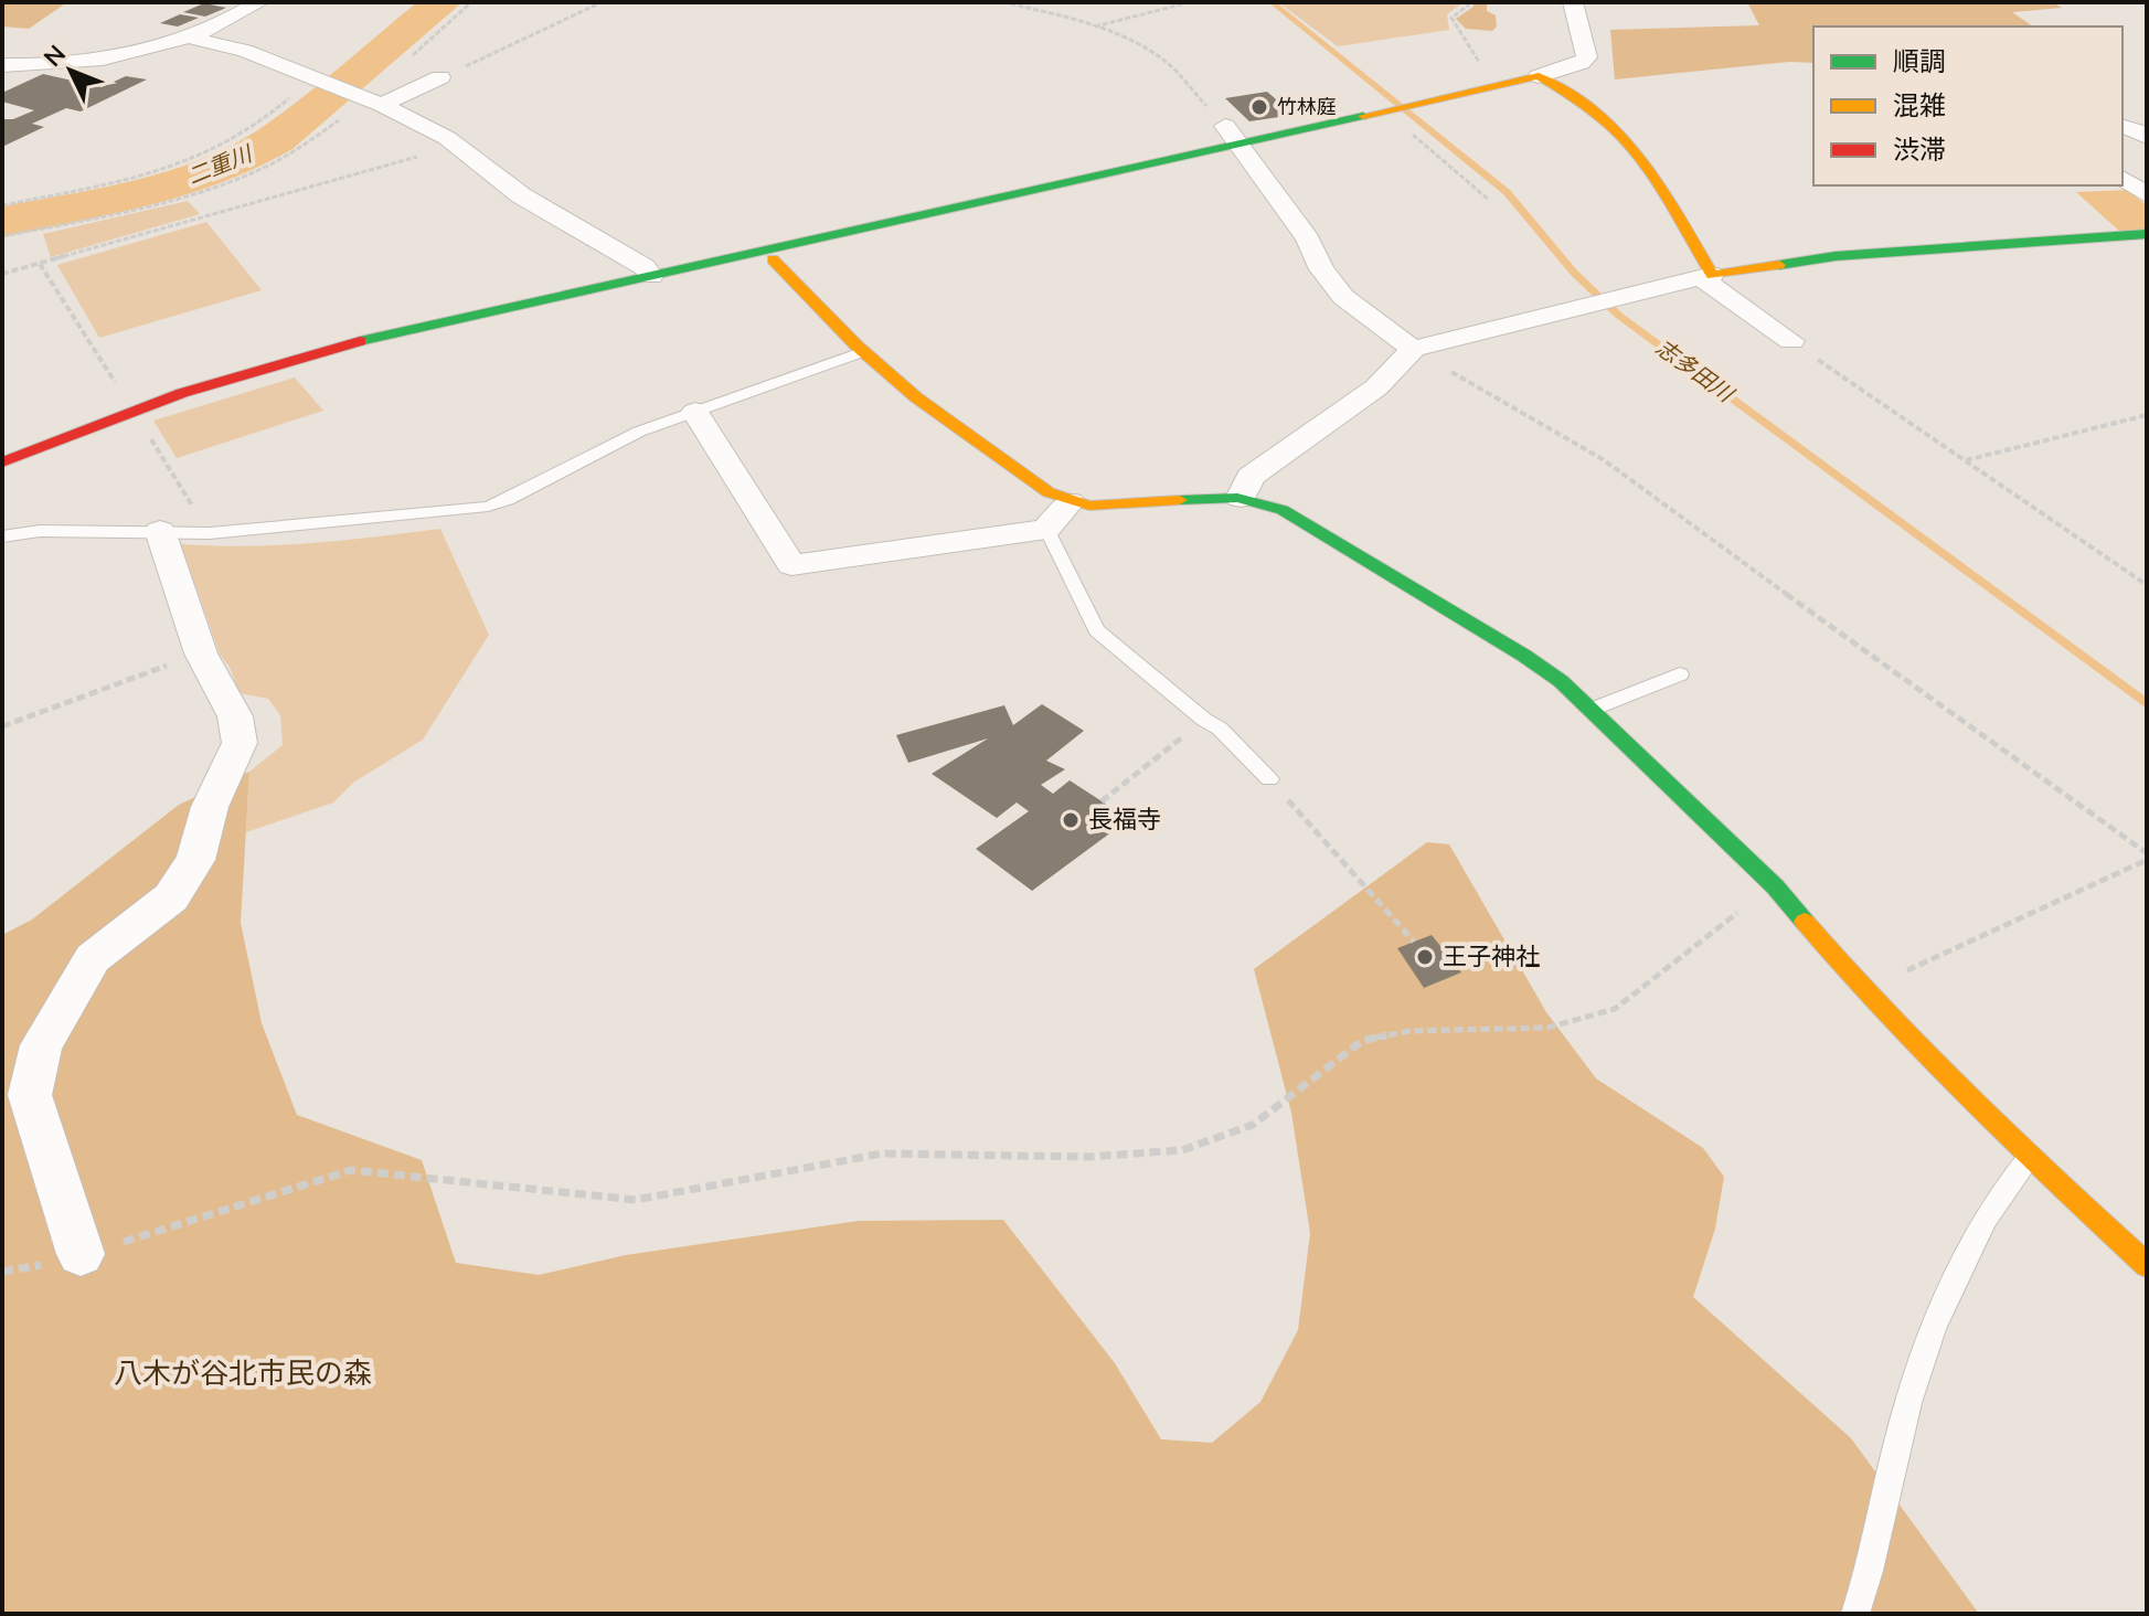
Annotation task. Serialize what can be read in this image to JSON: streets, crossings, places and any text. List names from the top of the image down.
{
  "water": ["二重川", "志多田川"],
  "parks": ["八木が谷北市民の森"],
  "places": ["竹林庭", "長福寺", "王子神社"],
  "legend": ["順調", "混雑", "渋滞"],
  "north": "top left"
}
